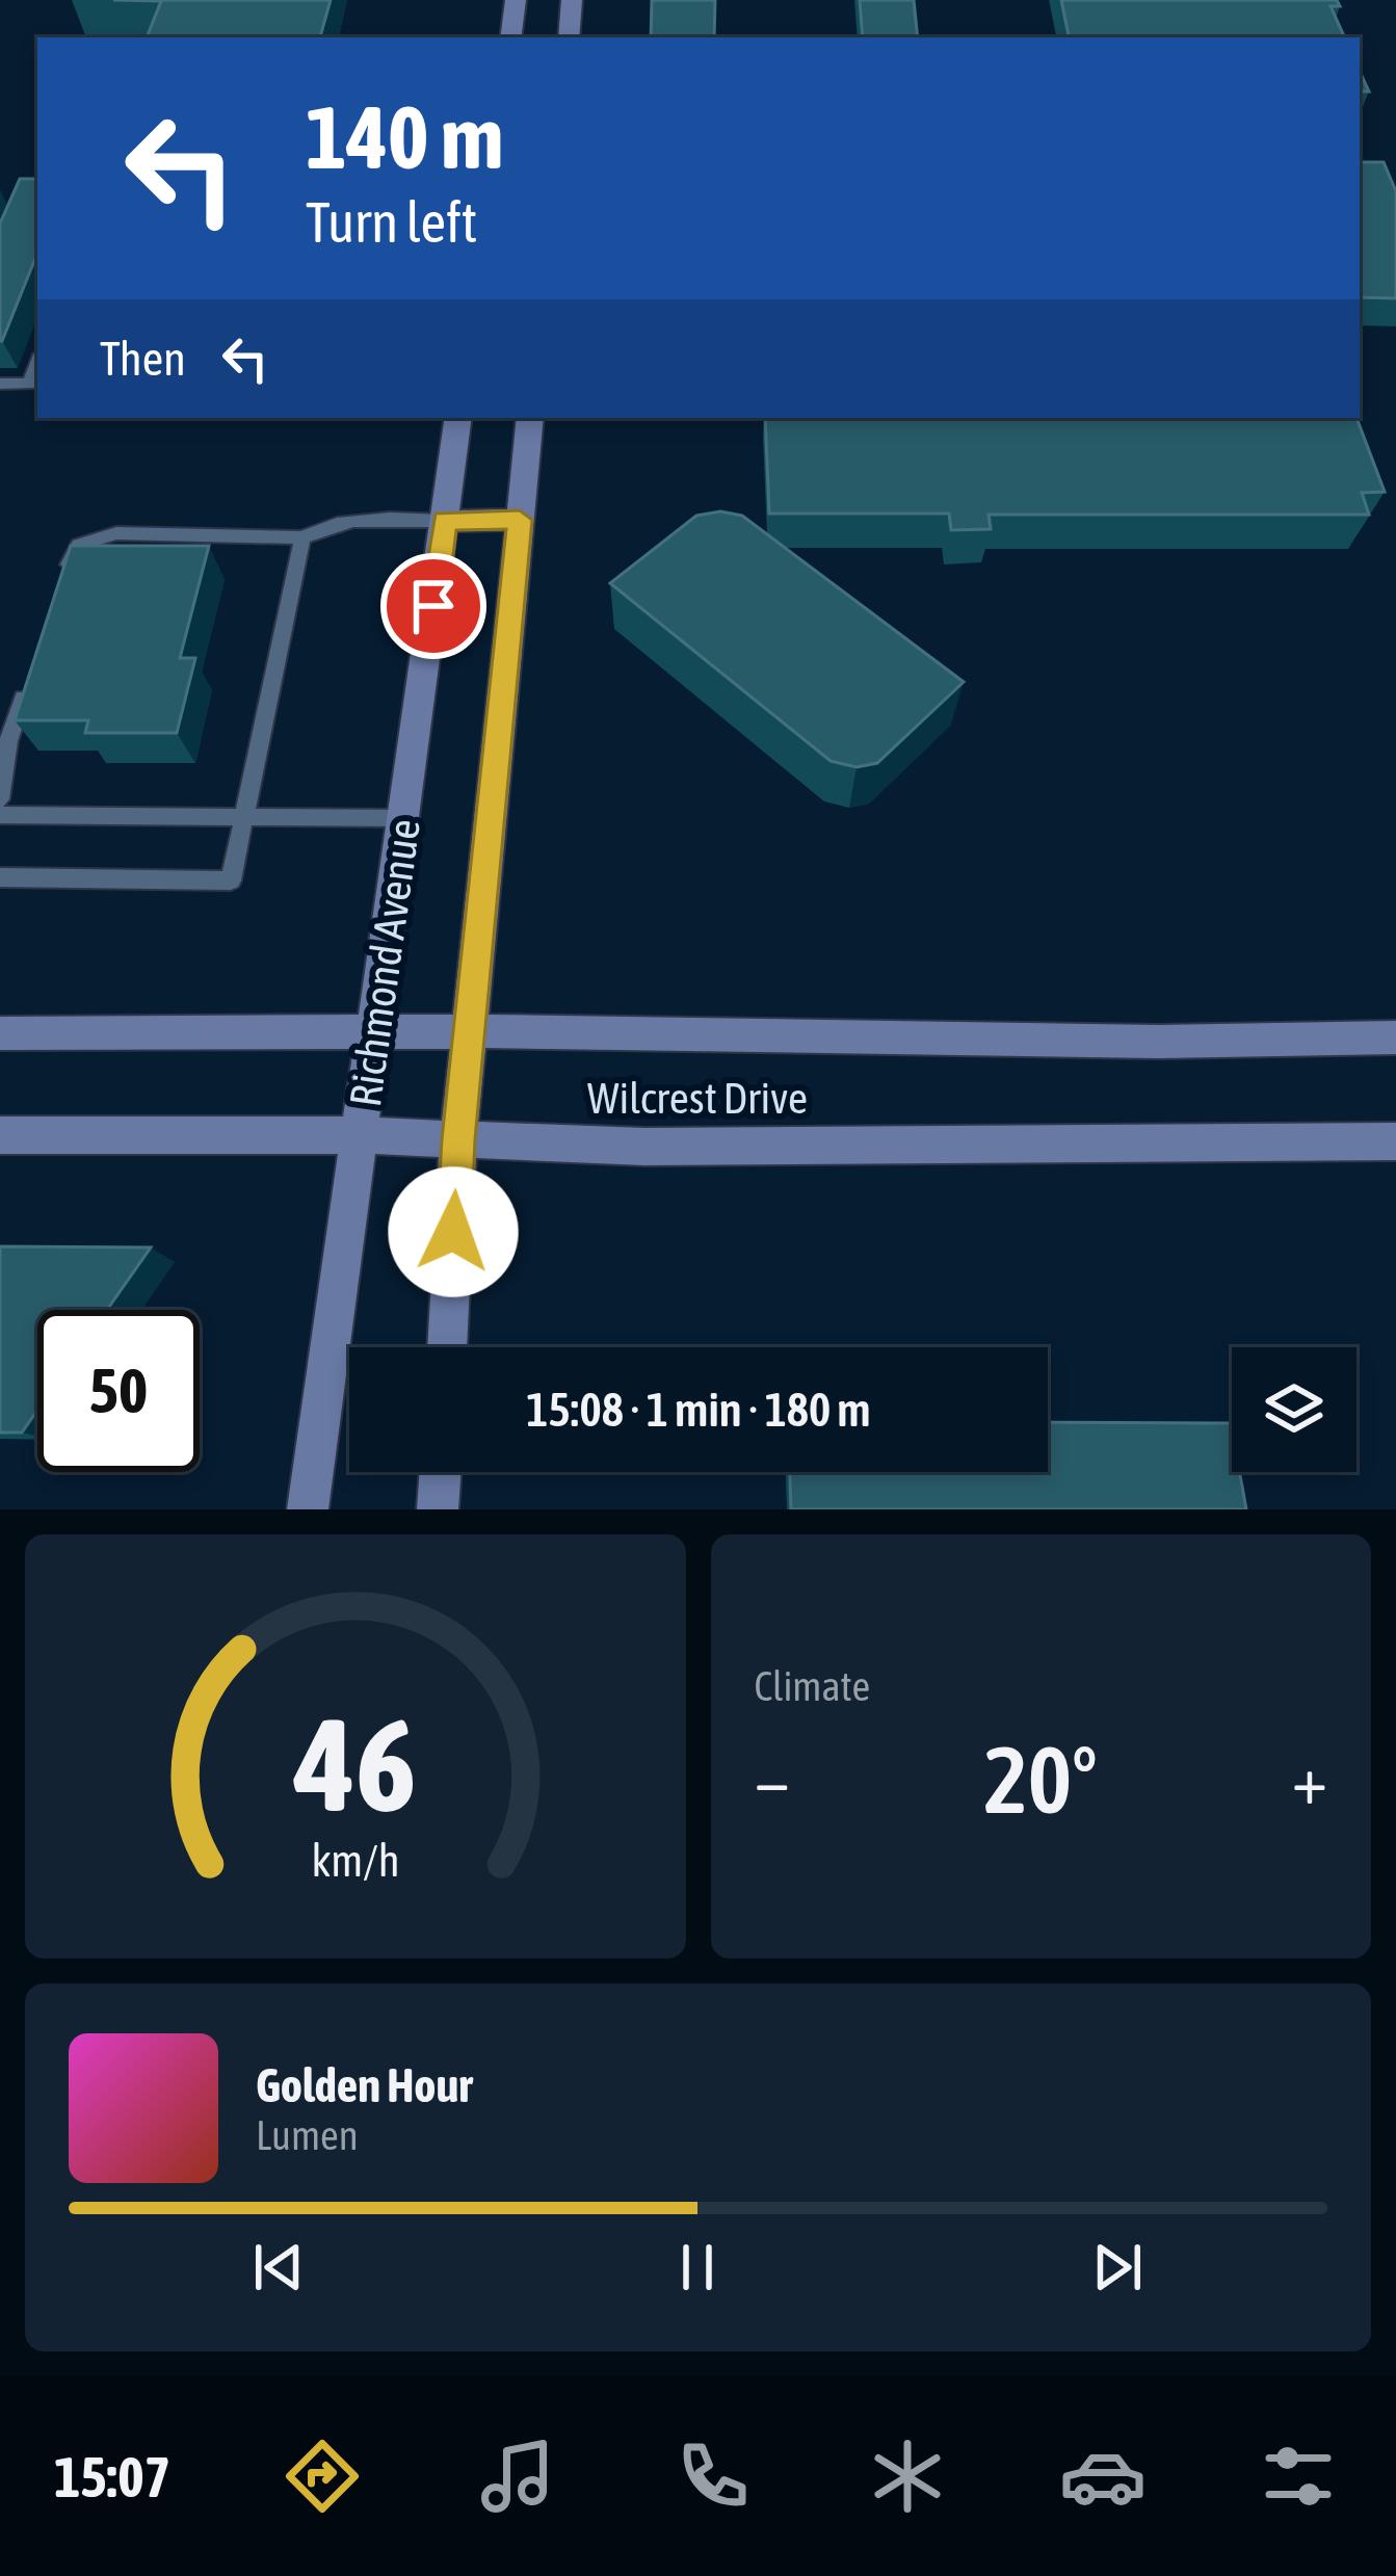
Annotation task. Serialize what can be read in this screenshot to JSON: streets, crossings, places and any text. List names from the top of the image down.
{
  "streets": {
    "main road": ["Richmond Avenue", "Wilcrest Drive"]
  },
  "crossings": [
    ["Richmond Avenue", "Wilcrest Drive"]
  ],
  "page": {
    "turn": ["140 m", "Turn left"],
    "then": "Then",
    "limit": "50",
    "trip": "15:08 · 1 min · 180 m",
    "tile": "Climate",
    "heat": ["−", "20°", "+"],
    "song": ["Golden Hour", "Lumen"],
    "tabs": "15:07",
    "gauge": ["46", "km/h"]
  }
}
